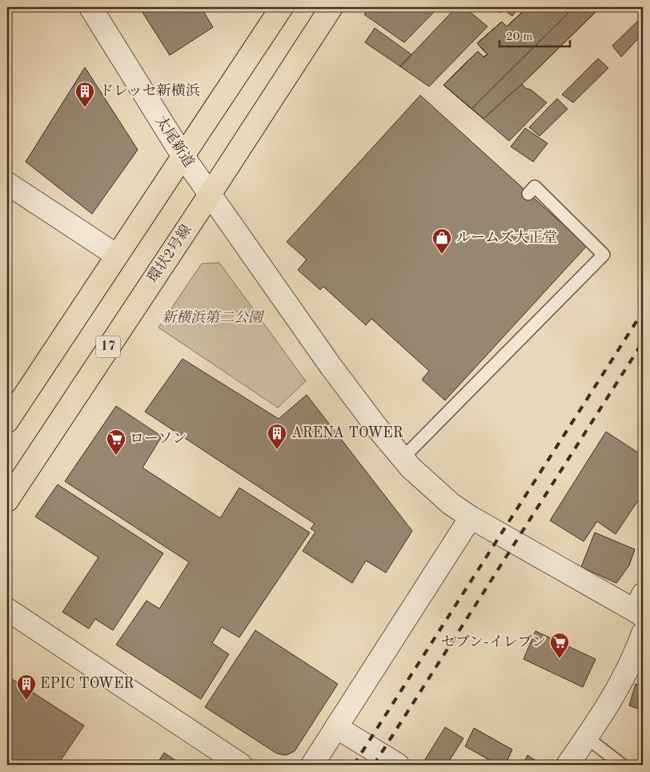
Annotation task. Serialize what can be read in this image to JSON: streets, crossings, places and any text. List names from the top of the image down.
{
  "streets": {
    "main road": ["環状2号線", "17"],
    "street": ["太尾新道"]
  },
  "crossings": [
    ["太尾新道", "環状2号線"]
  ],
  "parks": ["新横浜第二公園"],
  "places": {
    "building": ["ドレッセ新横浜", "ARENA TOWER", "EPIC TOWER"],
    "shop": ["ルームズ大正堂"],
    "supermarket": ["ローソン", "セブン-イレブン"]
  },
  "scale_bar": "20 m"
}
